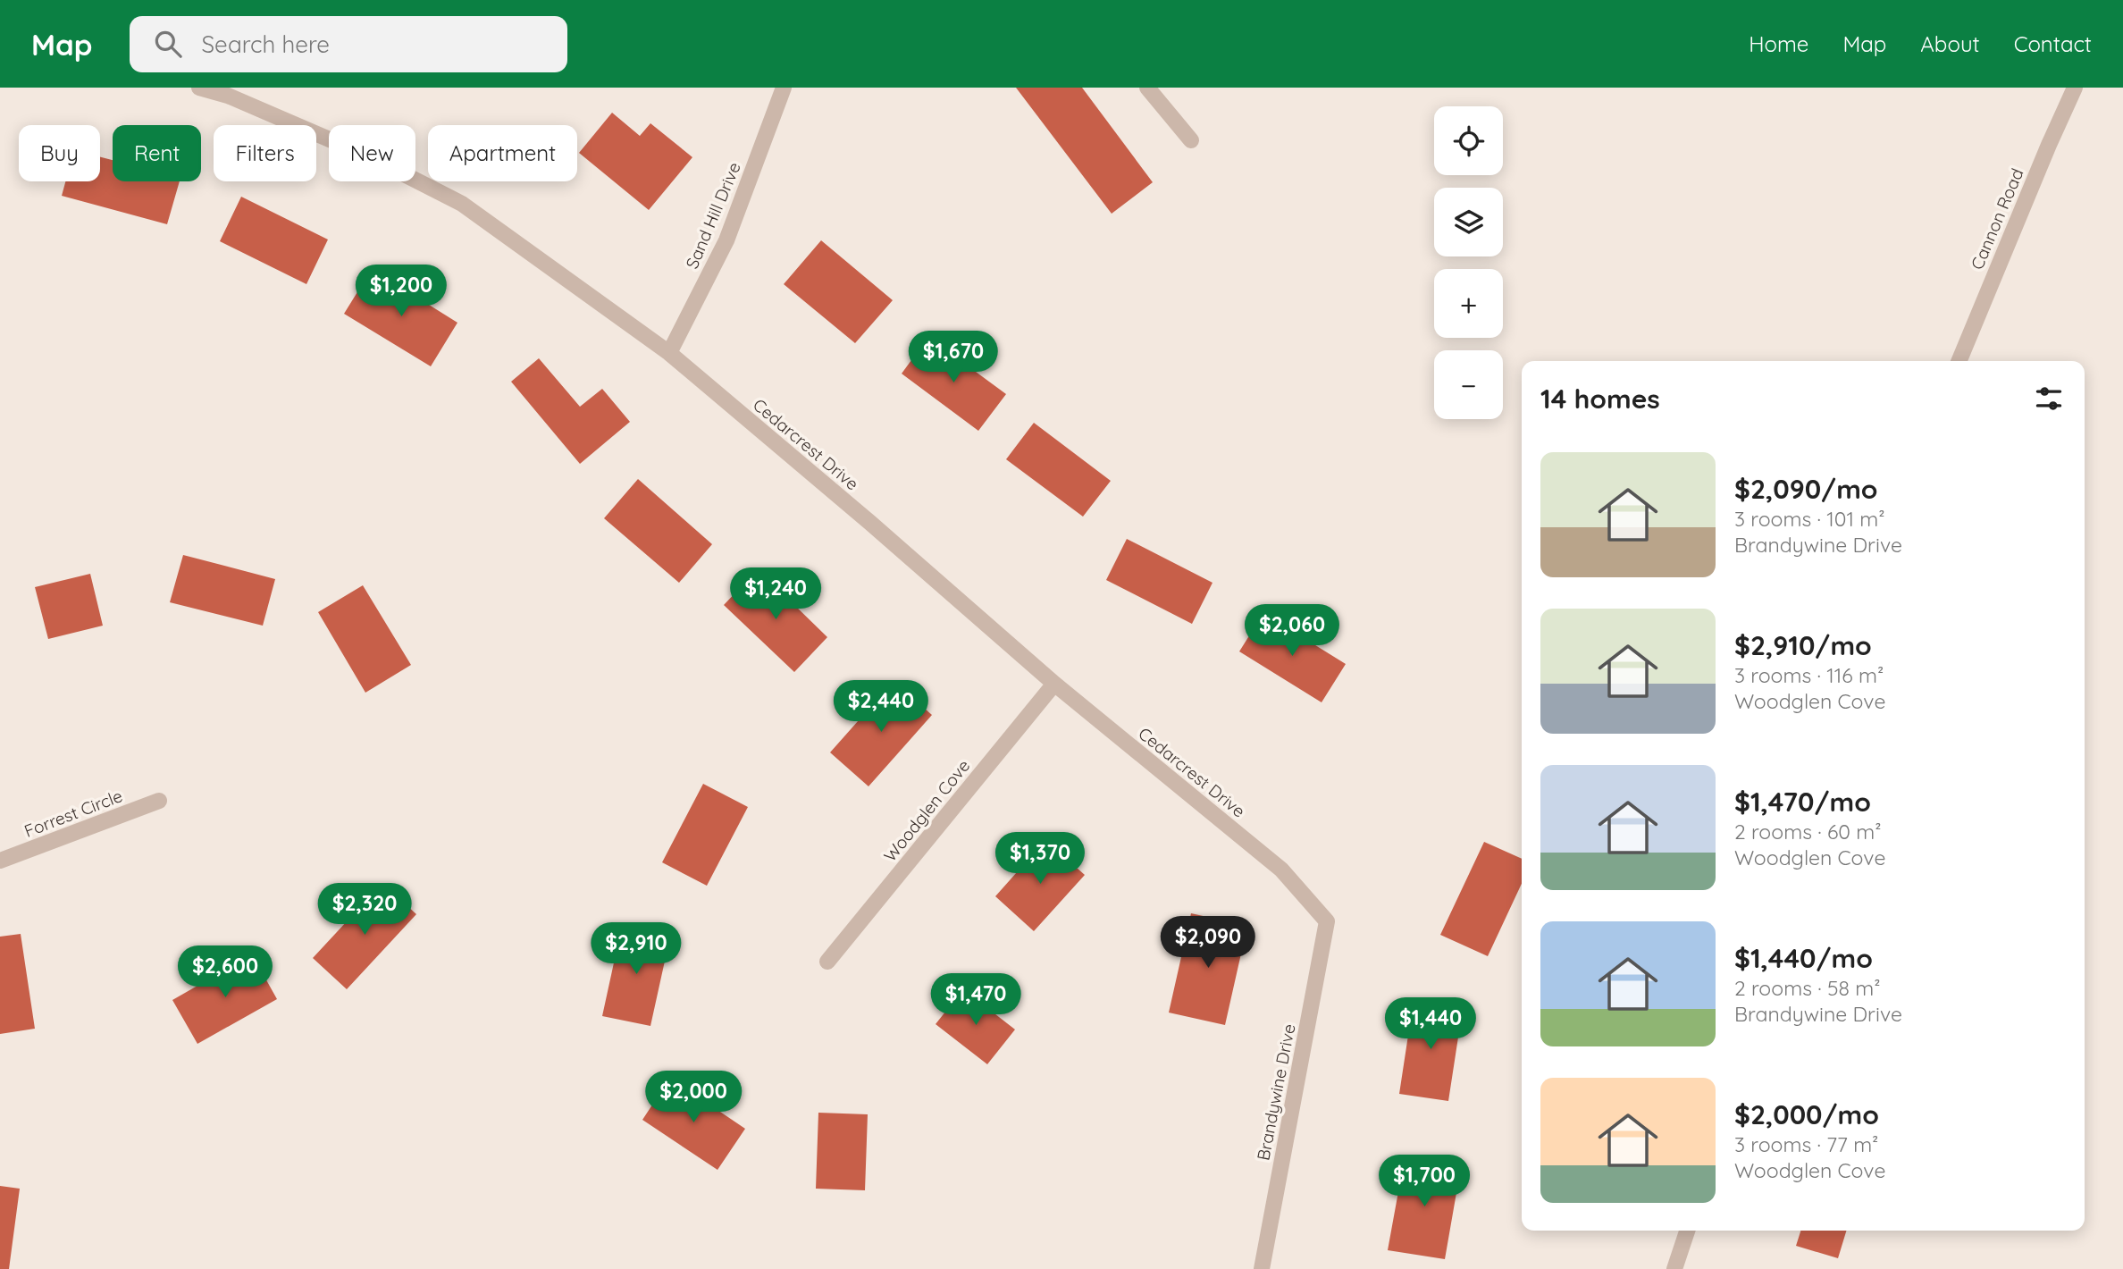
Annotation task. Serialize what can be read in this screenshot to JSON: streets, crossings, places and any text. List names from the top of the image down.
{
  "streets": {
    "street": [
      "Sand Hill Drive",
      "Cannon Road",
      "Cedarcrest Drive",
      "Woodglen Cove",
      "Forrest Circle",
      "Brandywine Drive"
    ]
  },
  "crossings": [
    ["Sand Hill Drive", "Cedarcrest Drive"],
    ["Cedarcrest Drive", "Woodglen Cove"],
    ["Cedarcrest Drive", "Brandywine Drive"]
  ],
  "page": {
    "header": "Map",
    "search": "Search here",
    "nav": [
      "Home",
      "Map",
      "About",
      "Contact"
    ],
    "map_buttons": ["+", "−"],
    "chip": [
      "Buy",
      "Rent",
      "Filters",
      "New",
      "Apartment"
    ],
    "price": [
      "$1,200",
      "$1,670",
      "$1,240",
      "$2,060",
      "$2,440",
      "$1,370",
      "$2,320",
      "$2,090",
      "$2,910",
      "$2,600",
      "$1,470",
      "$1,440",
      "$2,000",
      "$1,700"
    ],
    "heading": "14 homes",
    "list": [
      {
        "name": "$2,090/mo",
        "note": "3 rooms · 101 m² · Brandywine Drive"
      },
      {
        "name": "$2,910/mo",
        "note": "3 rooms · 116 m² · Woodglen Cove"
      },
      {
        "name": "$1,470/mo",
        "note": "2 rooms · 60 m² · Woodglen Cove"
      },
      {
        "name": "$1,440/mo",
        "note": "2 rooms · 58 m² · Brandywine Drive"
      },
      {
        "name": "$2,000/mo",
        "note": "3 rooms · 77 m² · Woodglen Cove"
      }
    ]
  }
}
